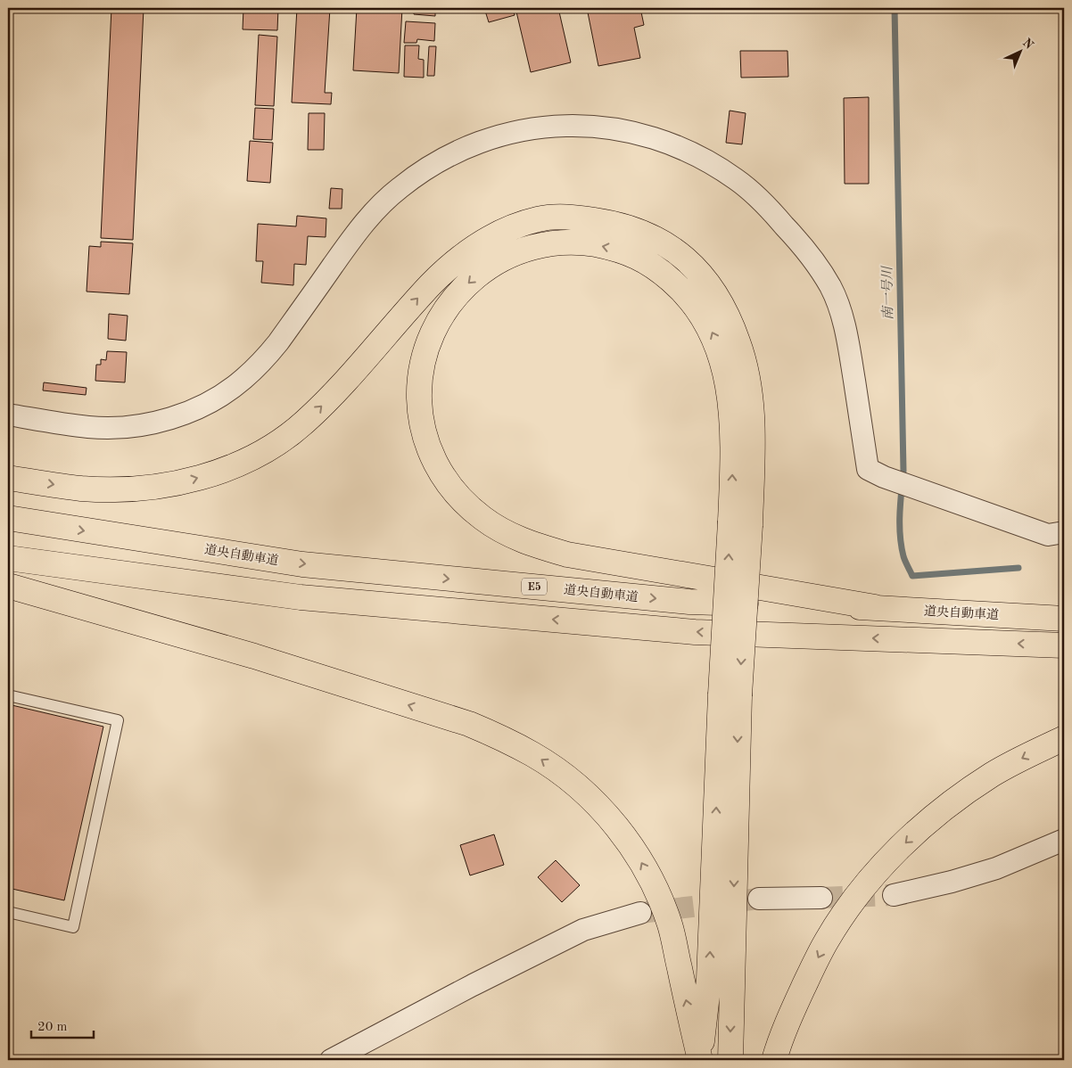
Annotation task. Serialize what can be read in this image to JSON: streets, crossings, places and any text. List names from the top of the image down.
{
  "streets": {
    "highway": ["道央自動車道", "E5"]
  },
  "water": ["南一号川"],
  "scale_bar": "20 m",
  "north": "top right"
}
